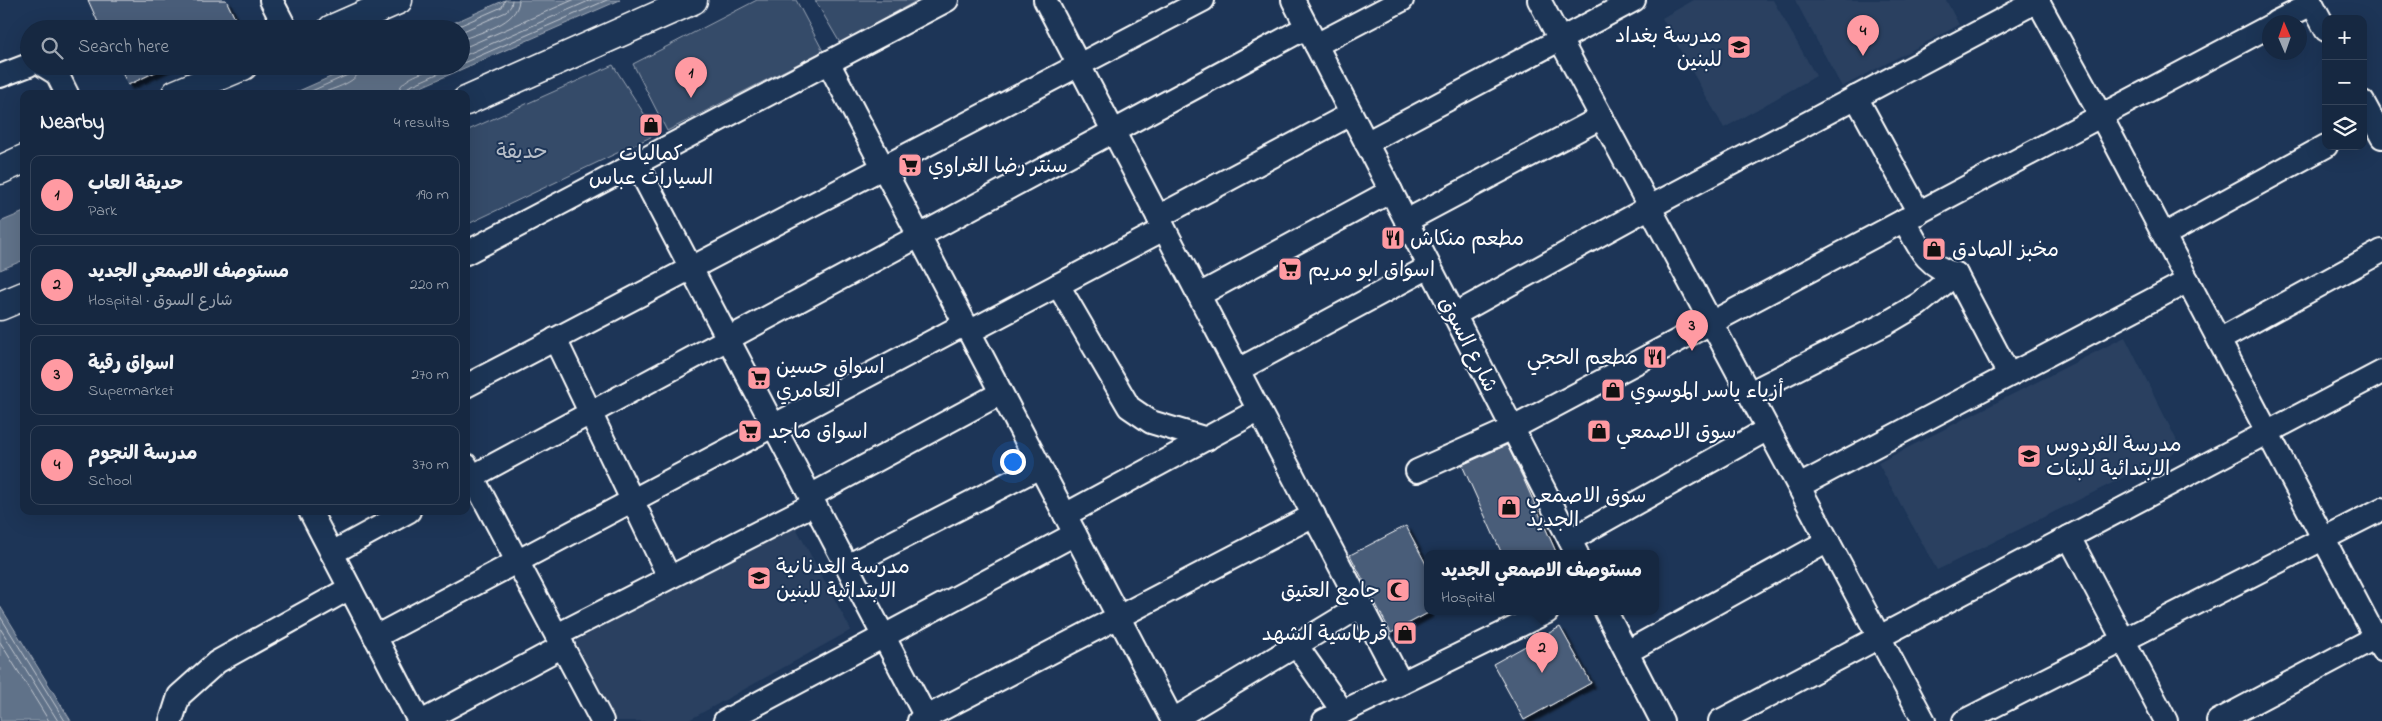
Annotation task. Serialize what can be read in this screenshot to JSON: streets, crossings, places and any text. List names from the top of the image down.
{
  "streets": {
    "street": ["شارع السوق"]
  },
  "parks": ["حديقة"],
  "places": {
    "school or university": ["مدرسة بغداد للبنين", "مدرسة الفردوس الابتدائية للبنات", "مدرسة العدنانية الابتدائية للبنين"],
    "shop": [
      "كماليات السيارات عباس",
      "مخبز الصادق",
      "أزياء ياسر الموسوي",
      "سوق الاصمعي",
      "سوق الاصمعي الجديد",
      "قرطاسية الشهد"
    ],
    "supermarket": [
      "سنتر رضا الغراوي",
      "اسواق ابو مريم",
      "اسواق حسين العامري",
      "اسواق ماجد"
    ],
    "restaurant": ["مطعم منكاش", "مطعم الحجي"],
    "mosque": ["جامع العتيق"]
  },
  "north": "top",
  "page": {
    "map_buttons": ["+", "−"],
    "pins": [
      "4",
      "1",
      "3",
      "2"
    ],
    "search": "Search here",
    "heading": ["Nearby", "4 results"],
    "list": [
      {
        "mark": "1",
        "name": "حديقة العاب",
        "note": "Park",
        "value": "190 m"
      },
      {
        "mark": "2",
        "name": "مستوصف الاصمعي الجديد",
        "note": "Hospital · شارع السوق",
        "value": "220 m"
      },
      {
        "mark": "3",
        "name": "اسواق رقية",
        "note": "Supermarket",
        "value": "270 m"
      },
      {
        "mark": "4",
        "name": "مدرسة النجوم",
        "note": "School",
        "value": "370 m"
      }
    ],
    "popup": ["مستوصف الاصمعي الجديد", "Hospital"]
  }
}
